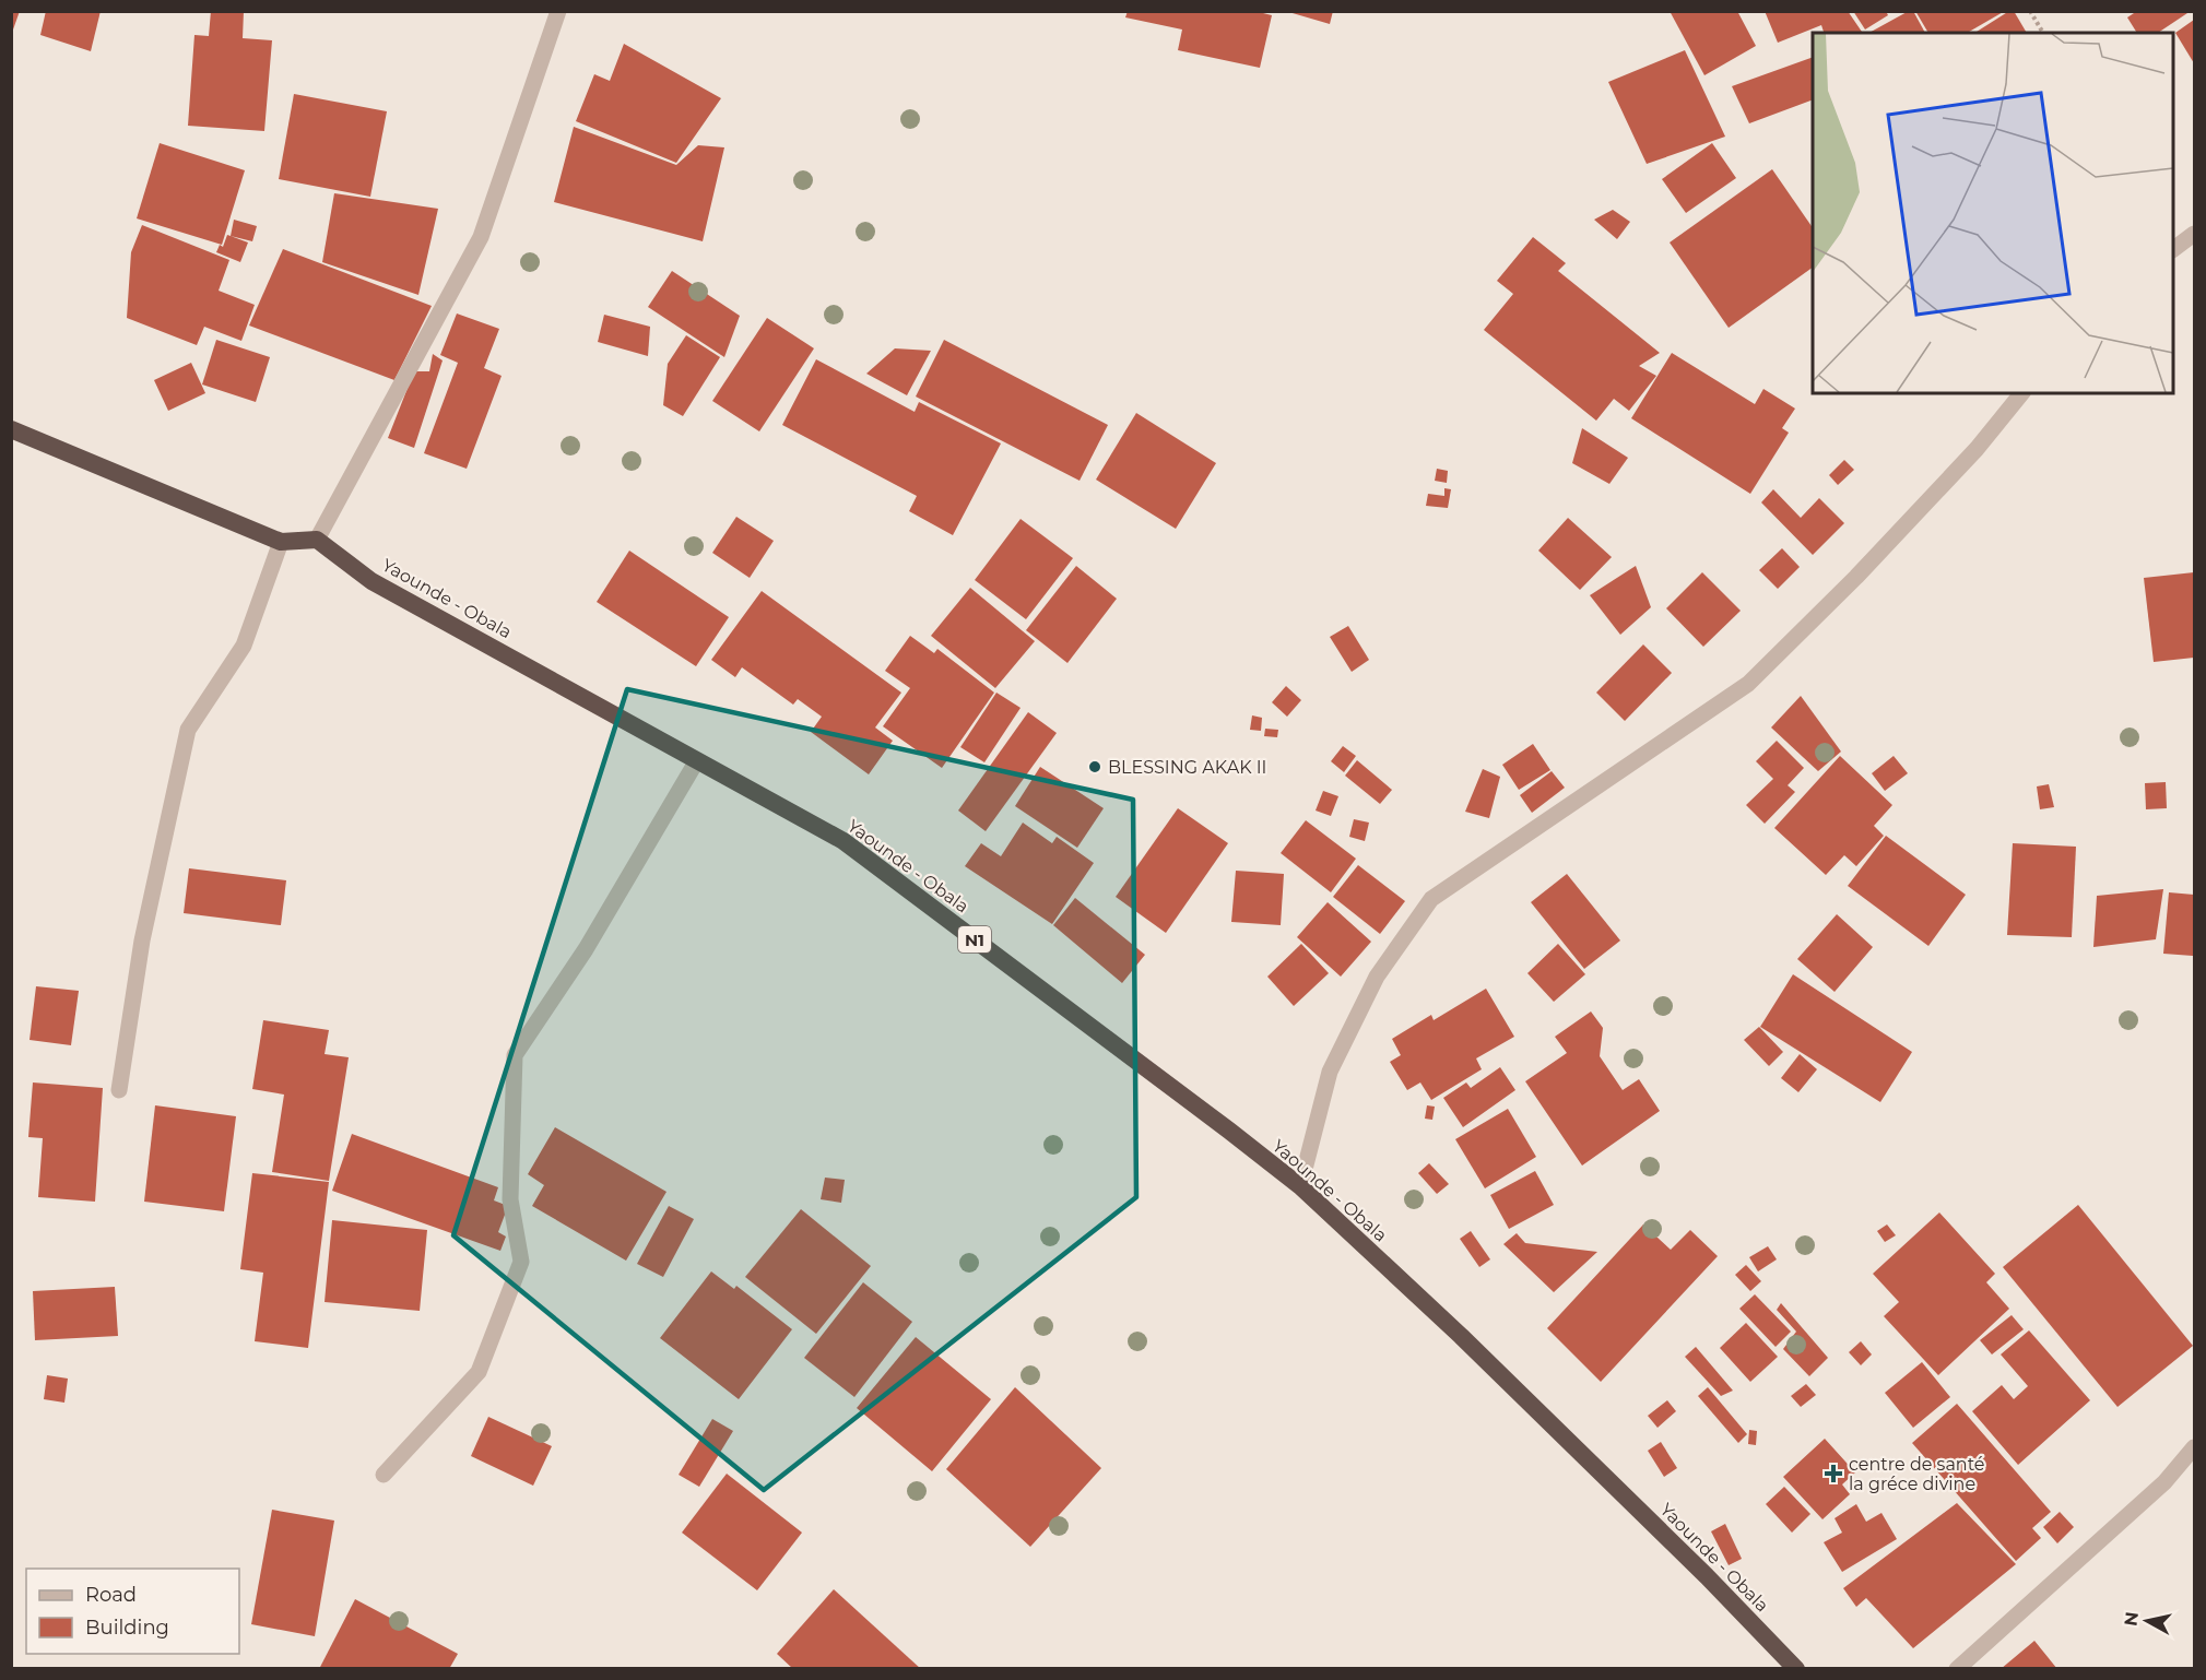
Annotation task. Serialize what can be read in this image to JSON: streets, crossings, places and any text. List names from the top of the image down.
{
  "streets": {
    "highway": ["Yaounde - Obala", "N1"]
  },
  "places": {
    "other": ["BLESSING AKAK II"],
    "health": ["centre de santé la gréce divine"]
  },
  "legend": ["Road", "Building"],
  "north": "left"
}
